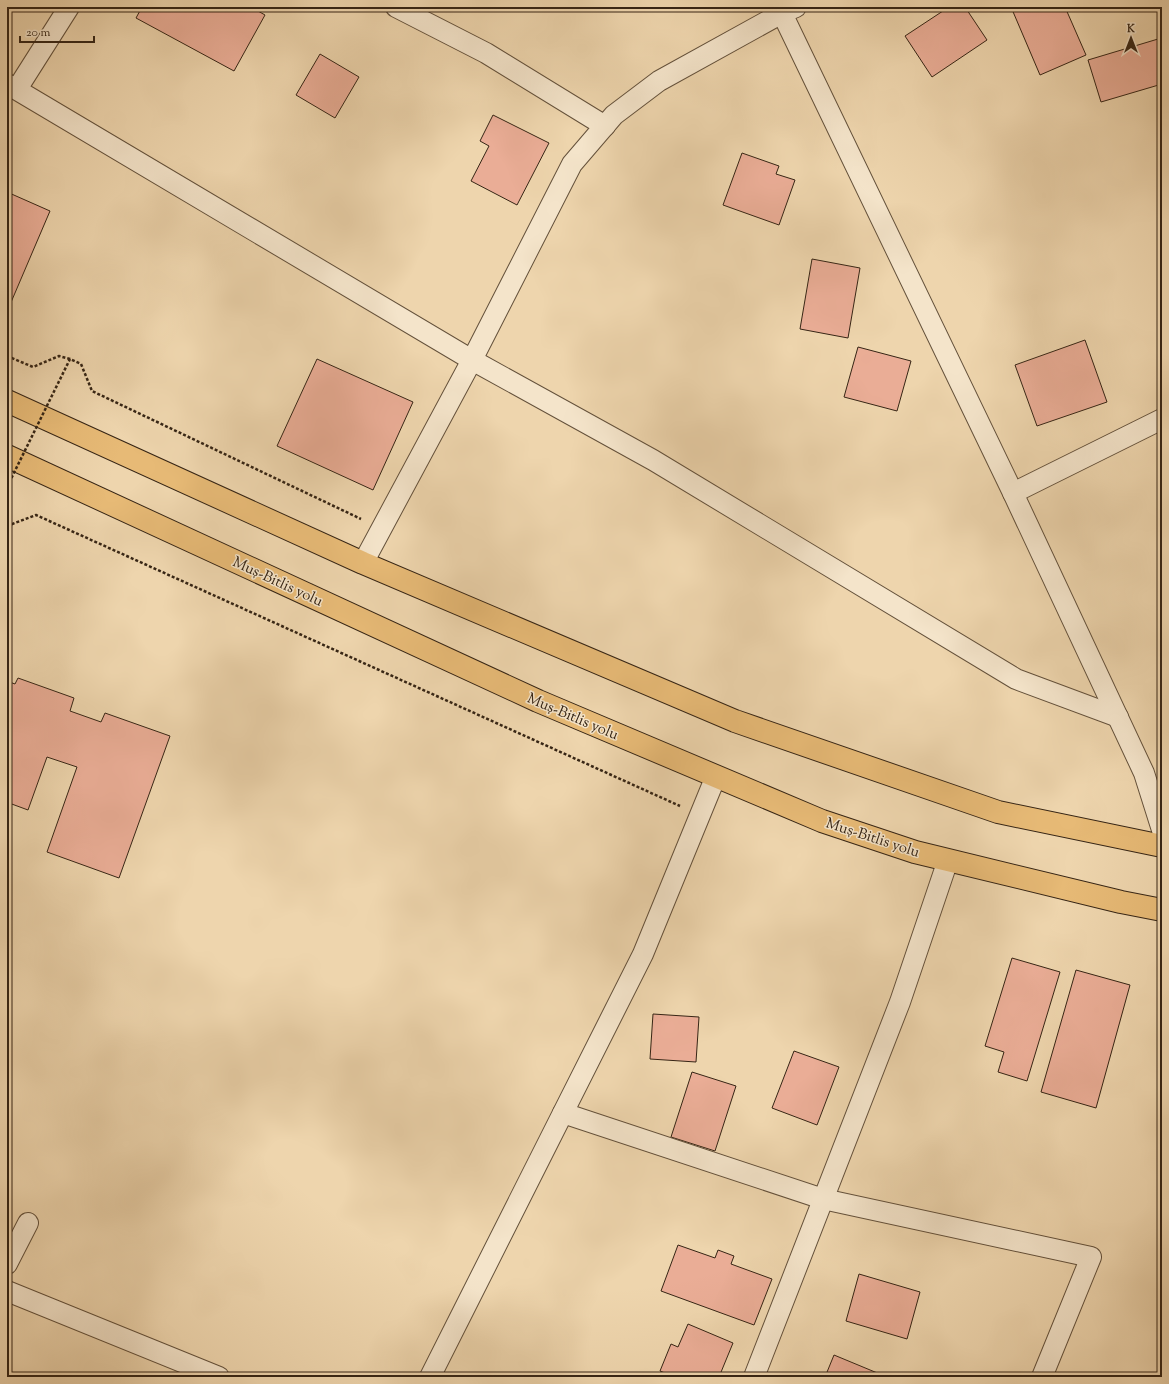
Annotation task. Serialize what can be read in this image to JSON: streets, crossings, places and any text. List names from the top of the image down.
{
  "streets": {
    "highway": ["Muş-Bitlis yolu"]
  },
  "scale_bar": "20 m",
  "north": "top"
}
